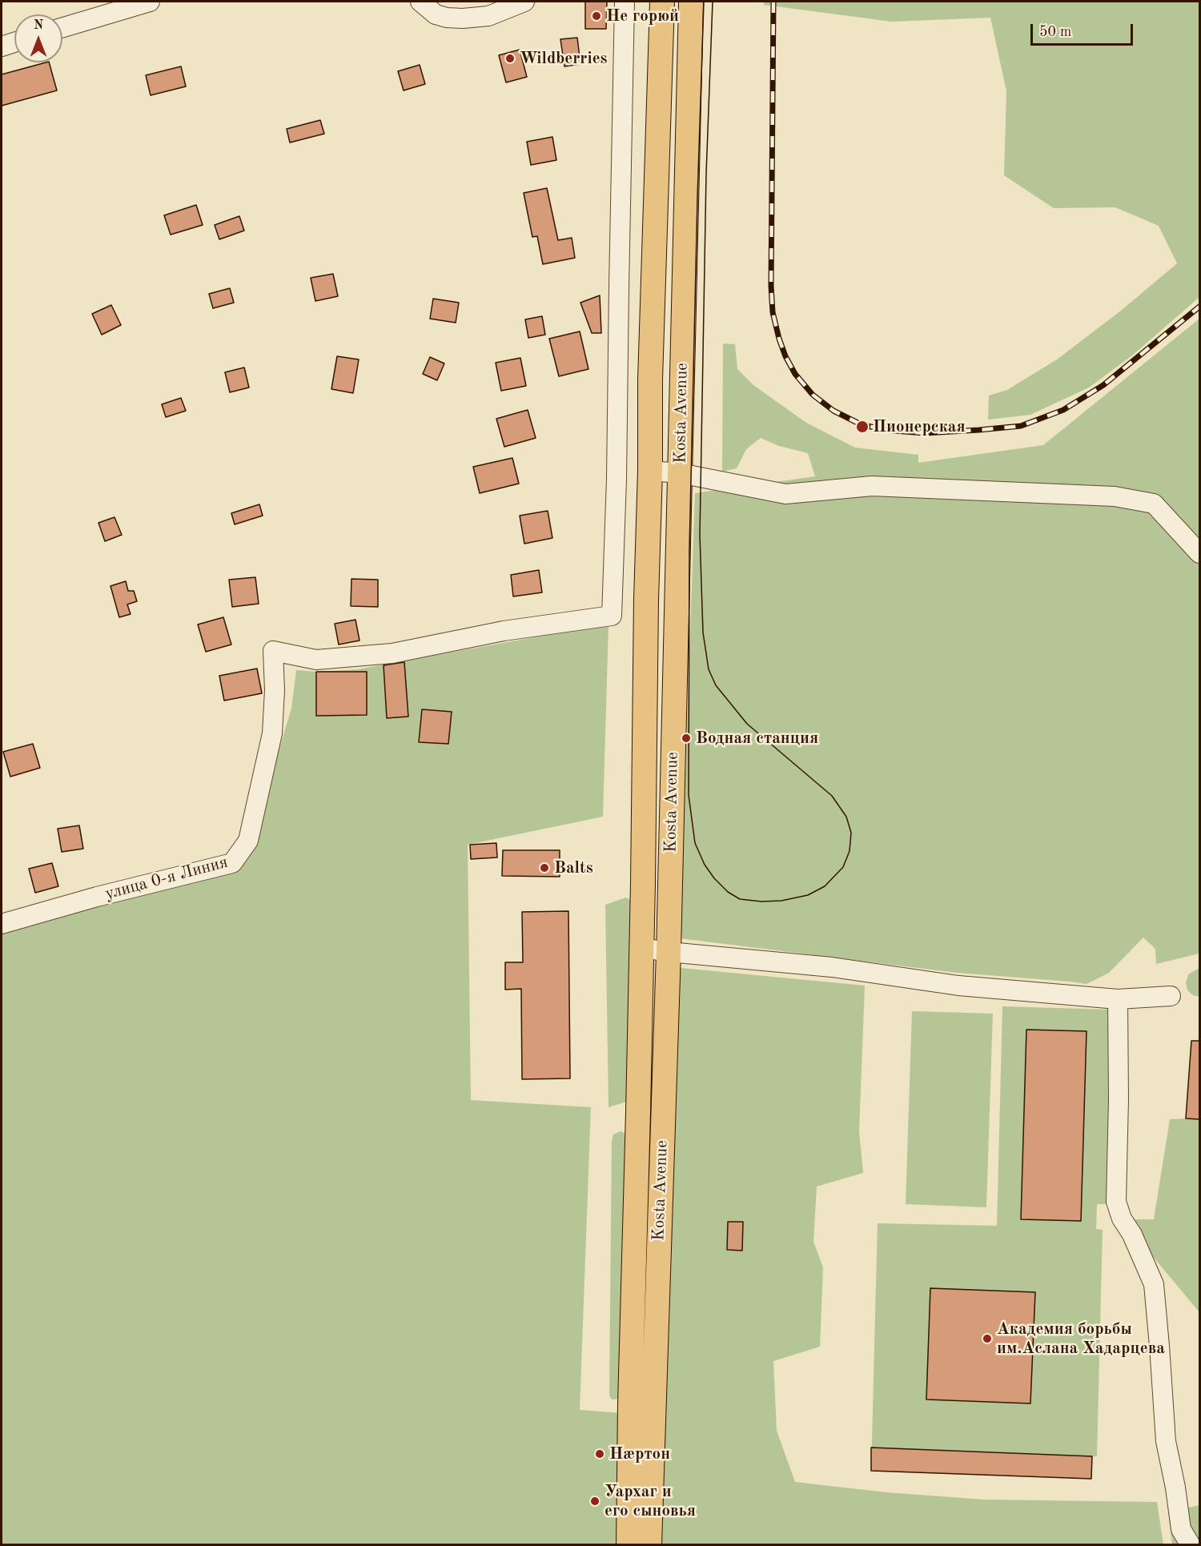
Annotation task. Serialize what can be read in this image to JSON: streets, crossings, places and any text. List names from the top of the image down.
{
  "streets": {
    "main road": ["Kosta Avenue"],
    "street": ["улица 0-я Линия"]
  },
  "places": [
    "Не горюй",
    "Wildberries",
    "Пионерская",
    "Водная станция",
    "Balts",
    "Академия борьбы им.Аслана Хадарцева",
    "Нæртон",
    "Уархаг и его сыновья"
  ],
  "scale_bar": "50 m",
  "north": "top"
}
